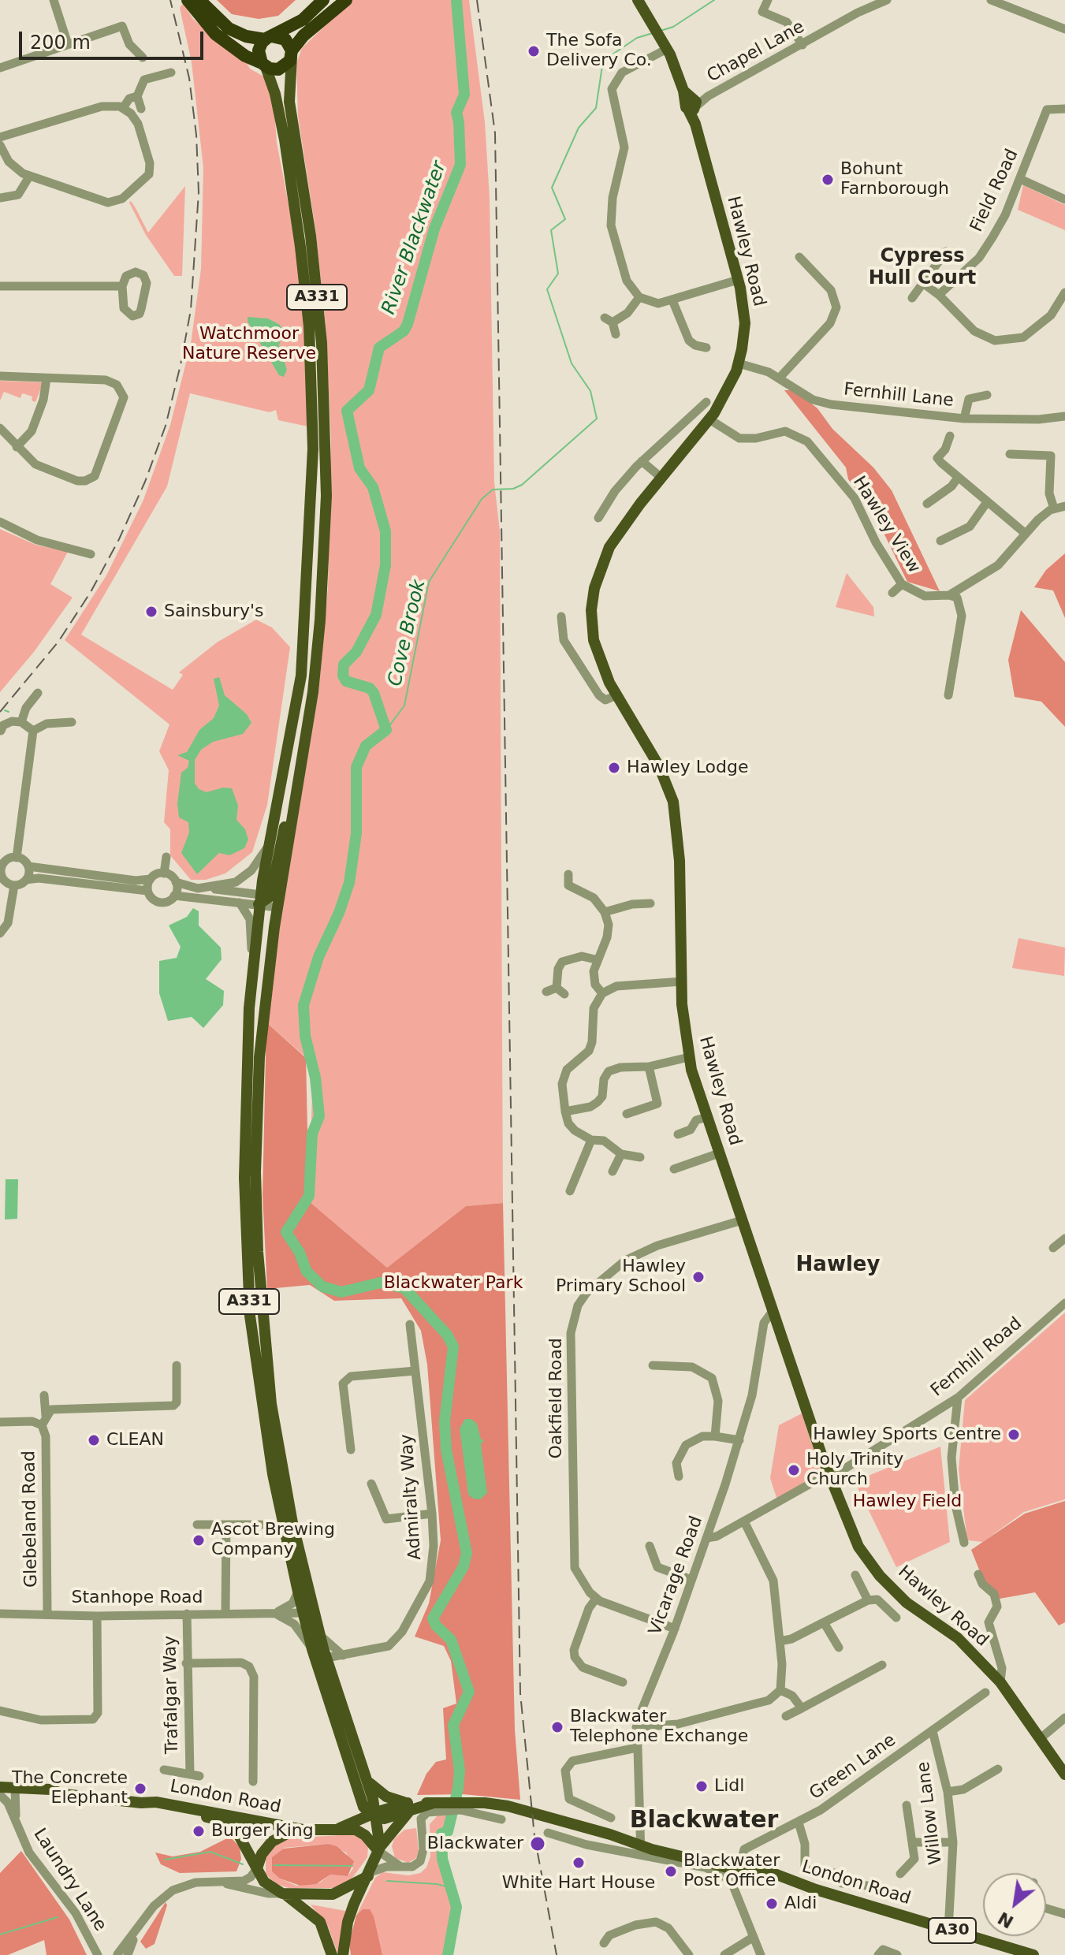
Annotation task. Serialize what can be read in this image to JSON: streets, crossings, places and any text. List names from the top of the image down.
{
  "streets": {
    "main road": [
      "Hawley Road",
      "A331",
      "London Road",
      "A30"
    ],
    "street": [
      "Chapel Lane",
      "Field Road",
      "Fernhill Lane",
      "Hawley View",
      "Fernhill Road",
      "Oakfield Road",
      "Admiralty Way",
      "Glebeland Road",
      "Vicarage Road",
      "Stanhope Road",
      "Trafalgar Way",
      "Green Lane",
      "Willow Lane",
      "Laundry Lane"
    ]
  },
  "crossings": [
    ["Chapel Lane", "Hawley Road"],
    ["Hawley Road", "Fernhill Lane"],
    ["Hawley Road", "Hawley View"],
    ["Hawley Road", "Fernhill Road"],
    ["Hawley Road", "Oakfield Road"],
    ["Hawley Road", "Vicarage Road"],
    ["A331", "Admiralty Way"],
    ["A331", "Stanhope Road"],
    ["A331", "London Road"],
    ["Fernhill Road", "Vicarage Road"],
    ["Glebeland Road", "Stanhope Road"],
    ["Vicarage Road", "London Road"],
    ["Stanhope Road", "Trafalgar Way"],
    ["Green Lane", "London Road"],
    ["Green Lane", "Willow Lane"],
    ["London Road", "Willow Lane"],
    ["London Road", "Laundry Lane"]
  ],
  "districts": ["Cypress Hull Court", "Hawley", "Blackwater"],
  "water": ["River Blackwater", "Cove Brook"],
  "parks": ["Watchmoor Nature Reserve", "Blackwater Park", "Hawley Field"],
  "places": [
    "The Sofa Delivery Co.",
    "Bohunt Farnborough",
    "Sainsbury's",
    "Hawley Lodge",
    "Hawley Primary School",
    "Hawley Sports Centre",
    "CLEAN",
    "Holy Trinity Church",
    "Ascot Brewing Company",
    "Blackwater Telephone Exchange",
    "Lidl",
    "The Concrete Elephant",
    "Burger King",
    "Blackwater",
    "White Hart House",
    "Blackwater Post Office",
    "Aldi"
  ],
  "scale_bar": "200 m",
  "north": "bottom left"
}
